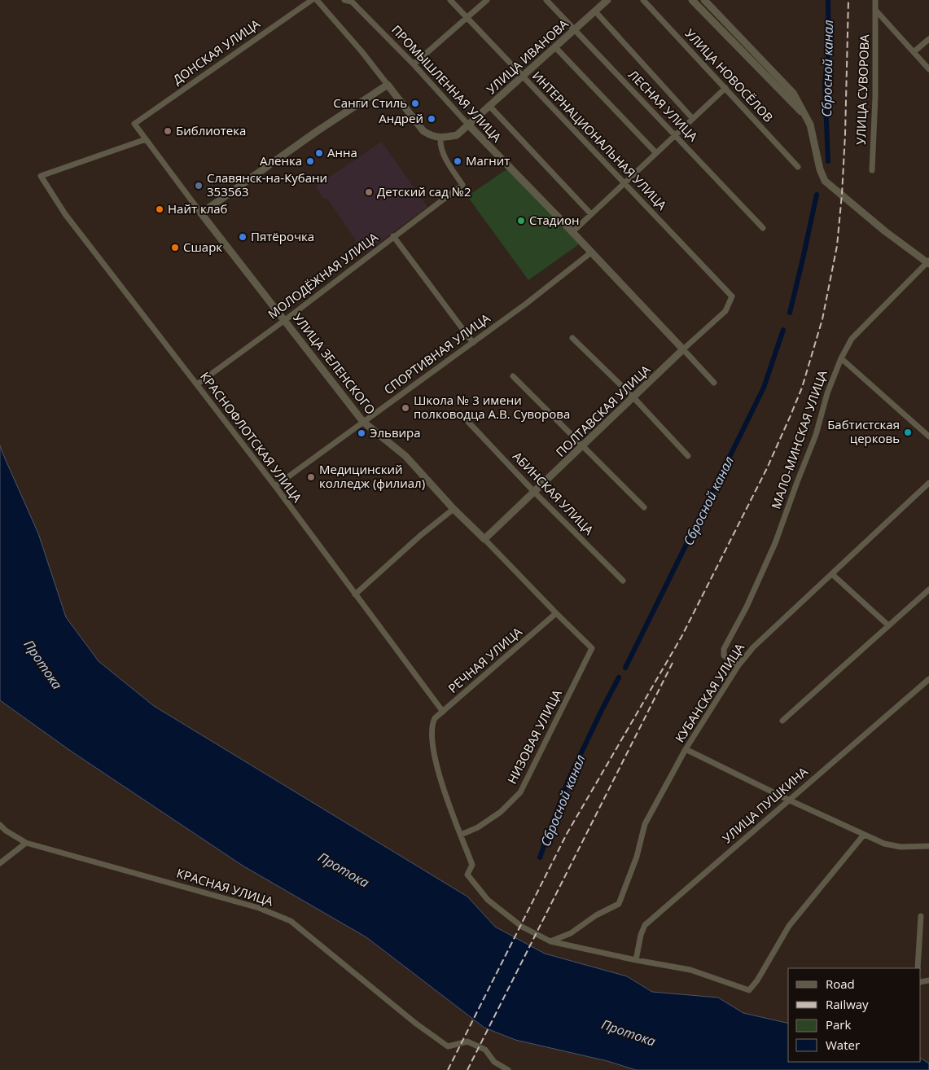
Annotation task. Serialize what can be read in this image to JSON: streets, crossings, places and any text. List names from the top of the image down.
{
  "streets": {
    "street": [
      "ДОНСКАЯ УЛИЦА",
      "УЛИЦА ИВАНОВА",
      "УЛИЦА НОВОСЁЛОВ",
      "ПРОМЫШЛЕННАЯ УЛИЦА",
      "УЛИЦА СУВОРОВА",
      "ЛЕСНАЯ УЛИЦА",
      "ИНТЕРНАЦИОНАЛЬНАЯ УЛИЦА",
      "МОЛОДЁЖНАЯ УЛИЦА",
      "СПОРТИВНАЯ УЛИЦА",
      "УЛИЦА ЗЕЛЕНСКОГО",
      "ПОЛТАВСКАЯ УЛИЦА",
      "КРАСНОФЛОТСКАЯ УЛИЦА",
      "МАЛО-МИНСКАЯ УЛИЦА",
      "АБИНСКАЯ УЛИЦА",
      "РЕЧНАЯ УЛИЦА",
      "КУБАНСКАЯ УЛИЦА",
      "НИЗОВАЯ УЛИЦА",
      "УЛИЦА ПУШКИНА",
      "КРАСНАЯ УЛИЦА"
    ]
  },
  "crossings": [
    ["ДОНСКАЯ УЛИЦА", "УЛИЦА ЗЕЛЕНСКОГО"],
    ["УЛИЦА ИВАНОВА", "ПРОМЫШЛЕННАЯ УЛИЦА"],
    ["УЛИЦА ИВАНОВА", "ЛЕСНАЯ УЛИЦА"],
    ["УЛИЦА ИВАНОВА", "ИНТЕРНАЦИОНАЛЬНАЯ УЛИЦА"],
    ["УЛИЦА ИВАНОВА", "МОЛОДЁЖНАЯ УЛИЦА"],
    ["ПРОМЫШЛЕННАЯ УЛИЦА", "СПОРТИВНАЯ УЛИЦА"],
    ["ПРОМЫШЛЕННАЯ УЛИЦА", "ПОЛТАВСКАЯ УЛИЦА"],
    ["ИНТЕРНАЦИОНАЛЬНАЯ УЛИЦА", "ПОЛТАВСКАЯ УЛИЦА"],
    ["МОЛОДЁЖНАЯ УЛИЦА", "УЛИЦА ЗЕЛЕНСКОГО"],
    ["МОЛОДЁЖНАЯ УЛИЦА", "КРАСНОФЛОТСКАЯ УЛИЦА"],
    ["СПОРТИВНАЯ УЛИЦА", "УЛИЦА ЗЕЛЕНСКОГО"],
    ["СПОРТИВНАЯ УЛИЦА", "КРАСНОФЛОТСКАЯ УЛИЦА"],
    ["УЛИЦА ЗЕЛЕНСКОГО", "ПОЛТАВСКАЯ УЛИЦА"],
    ["УЛИЦА ЗЕЛЕНСКОГО", "КРАСНОФЛОТСКАЯ УЛИЦА"],
    ["УЛИЦА ЗЕЛЕНСКОГО", "РЕЧНАЯ УЛИЦА"],
    ["УЛИЦА ЗЕЛЕНСКОГО", "НИЗОВАЯ УЛИЦА"],
    ["ПОЛТАВСКАЯ УЛИЦА", "АБИНСКАЯ УЛИЦА"],
    ["КРАСНОФЛОТСКАЯ УЛИЦА", "РЕЧНАЯ УЛИЦА"],
    ["МАЛО-МИНСКАЯ УЛИЦА", "КУБАНСКАЯ УЛИЦА"],
    ["РЕЧНАЯ УЛИЦА", "НИЗОВАЯ УЛИЦА"]
  ],
  "water": ["Сбросной канал", "Протока"],
  "places": [
    "Санги Стиль",
    "Андрей",
    "Библиотека",
    "Анна",
    "Аленка",
    "Магнит",
    "Славянск-на-Кубани 353563",
    "Детский сад №2",
    "Найт клаб",
    "Стадион",
    "Пятёрочка",
    "Сшарк",
    "Школа № 3 имени полководца А.В. Суворова",
    "Бабтистская церковь",
    "Эльвира",
    "Медицинский колледж (филиал)"
  ],
  "legend": [
    "Road",
    "Railway",
    "Park",
    "Water"
  ]
}
